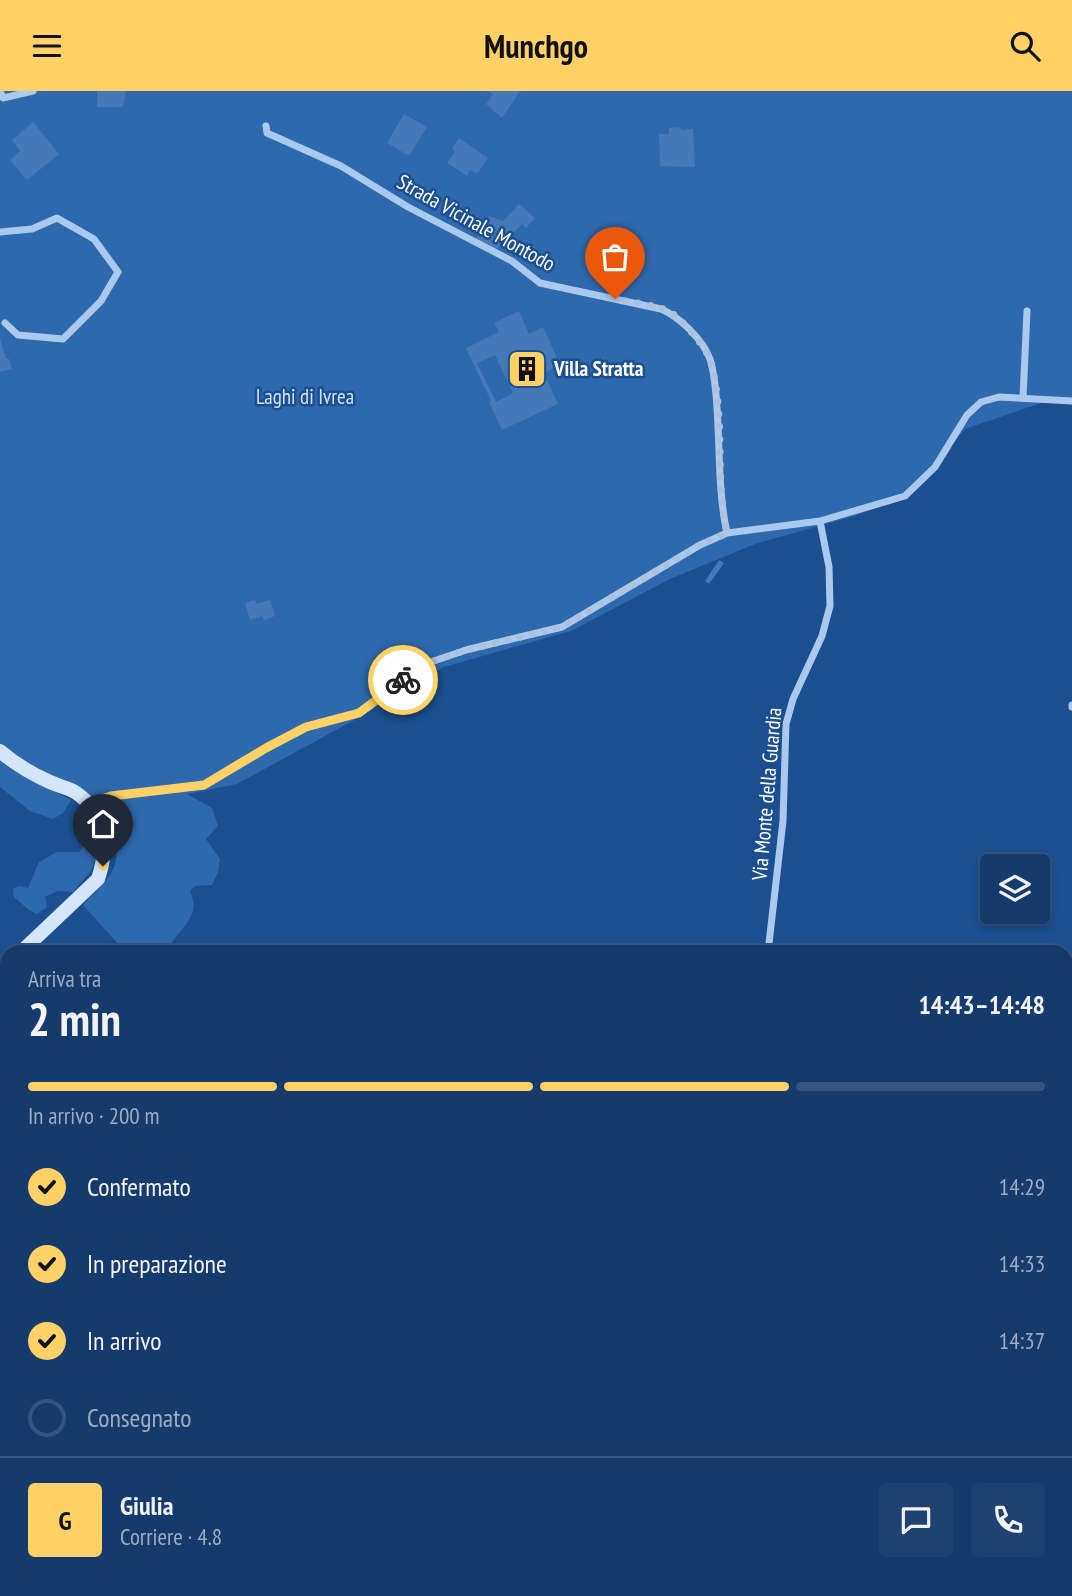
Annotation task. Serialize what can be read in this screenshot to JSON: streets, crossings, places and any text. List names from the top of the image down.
{
  "streets": {
    "street": ["Strada Vicinale Montodo", "Via Monte della Guardia"]
  },
  "parks": ["Laghi di Ivrea"],
  "places": {
    "building": ["Villa Stratta"]
  },
  "page": {
    "header": "Munchgo",
    "heading": ["2 min", "Arriva tra", "14:43–14:48"],
    "panel": ["Giulia", "Corriere · 4.8"],
    "bar": "In arrivo · 200 m",
    "list": [
      ["Confermato", "14:29"],
      ["In preparazione", "14:33"],
      ["In arrivo", "14:37"],
      "Consegnato"
    ],
    "round": "G"
  }
}
